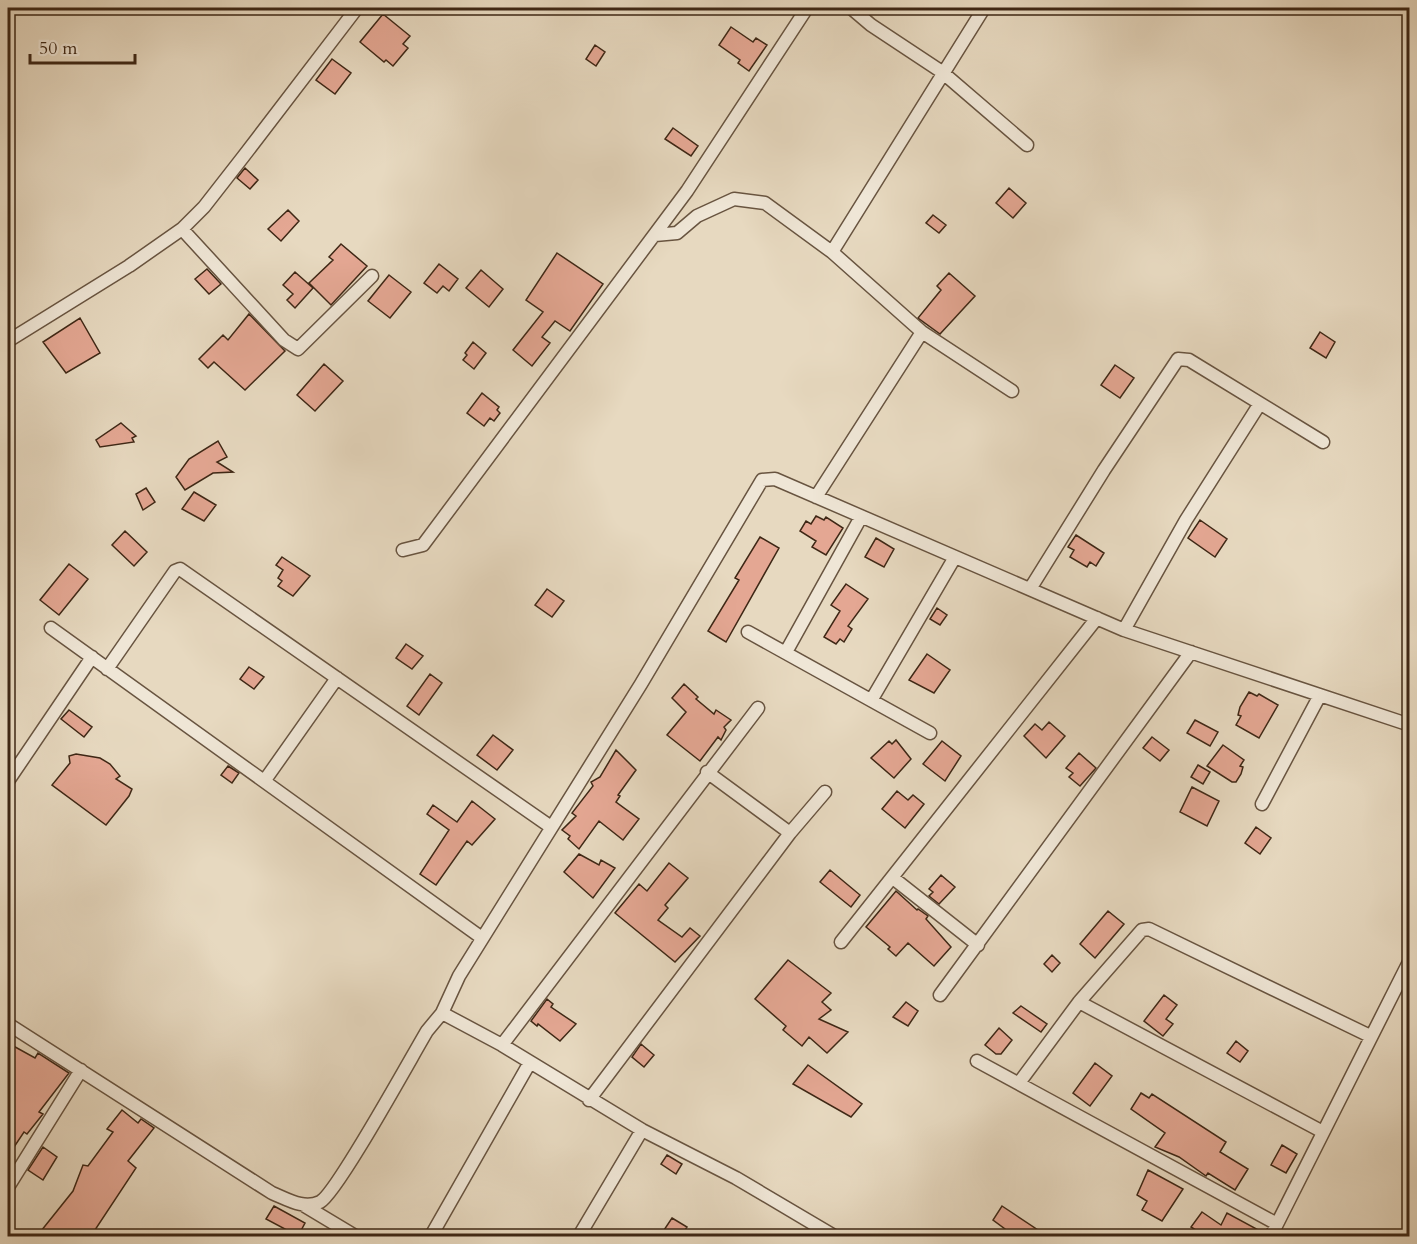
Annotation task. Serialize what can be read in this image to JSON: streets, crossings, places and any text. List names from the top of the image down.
{
  "scale_bar": "50 m"
}
